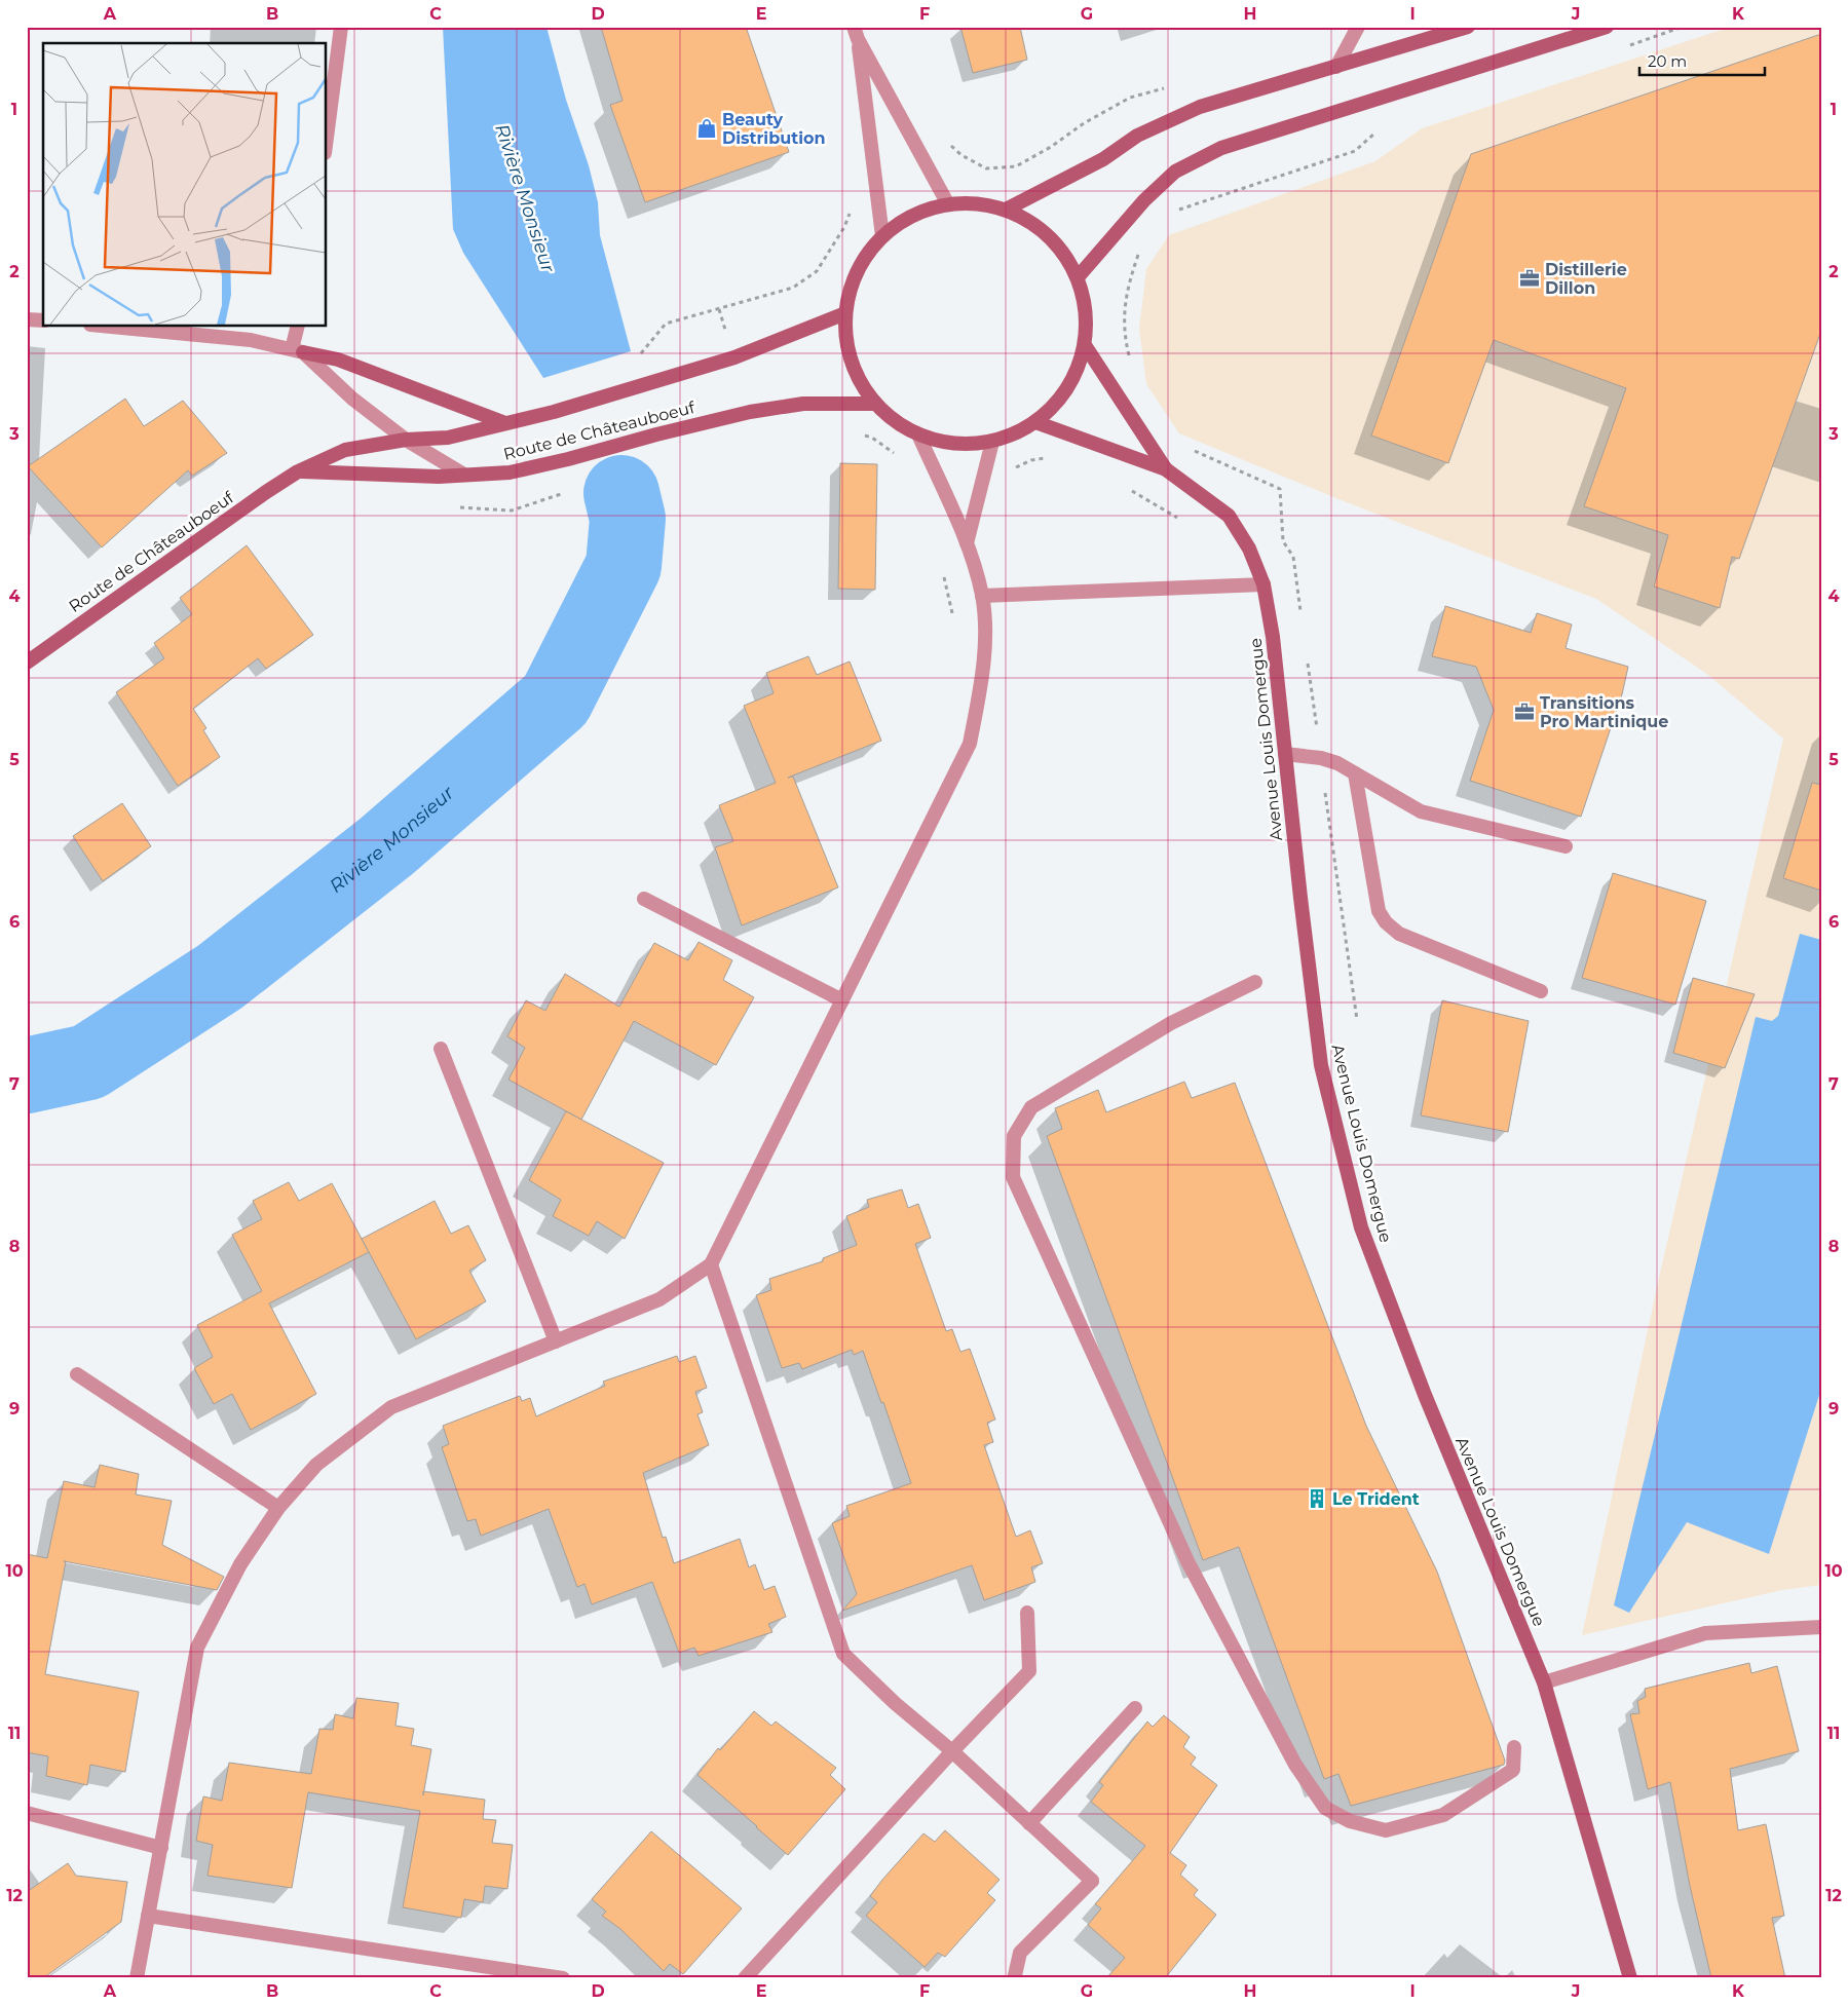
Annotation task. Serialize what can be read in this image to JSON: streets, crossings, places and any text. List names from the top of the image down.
{
  "streets": {
    "main road": ["Route de Châteauboeuf", "Avenue Louis Domergue"]
  },
  "water": ["Rivière Monsieur"],
  "places": {
    "shop": ["Beauty Distribution"],
    "office": ["Distillerie Dillon", "Transitions Pro Martinique"],
    "building": ["Le Trident"]
  },
  "scale_bar": "20 m",
  "grid": {
    "columns": [
      "A",
      "B",
      "C",
      "D",
      "E",
      "F",
      "G",
      "H",
      "I",
      "J",
      "K"
    ],
    "rows": [
      "1",
      "2",
      "3",
      "4",
      "5",
      "6",
      "7",
      "8",
      "9",
      "10",
      "11",
      "12"
    ]
  }
}
